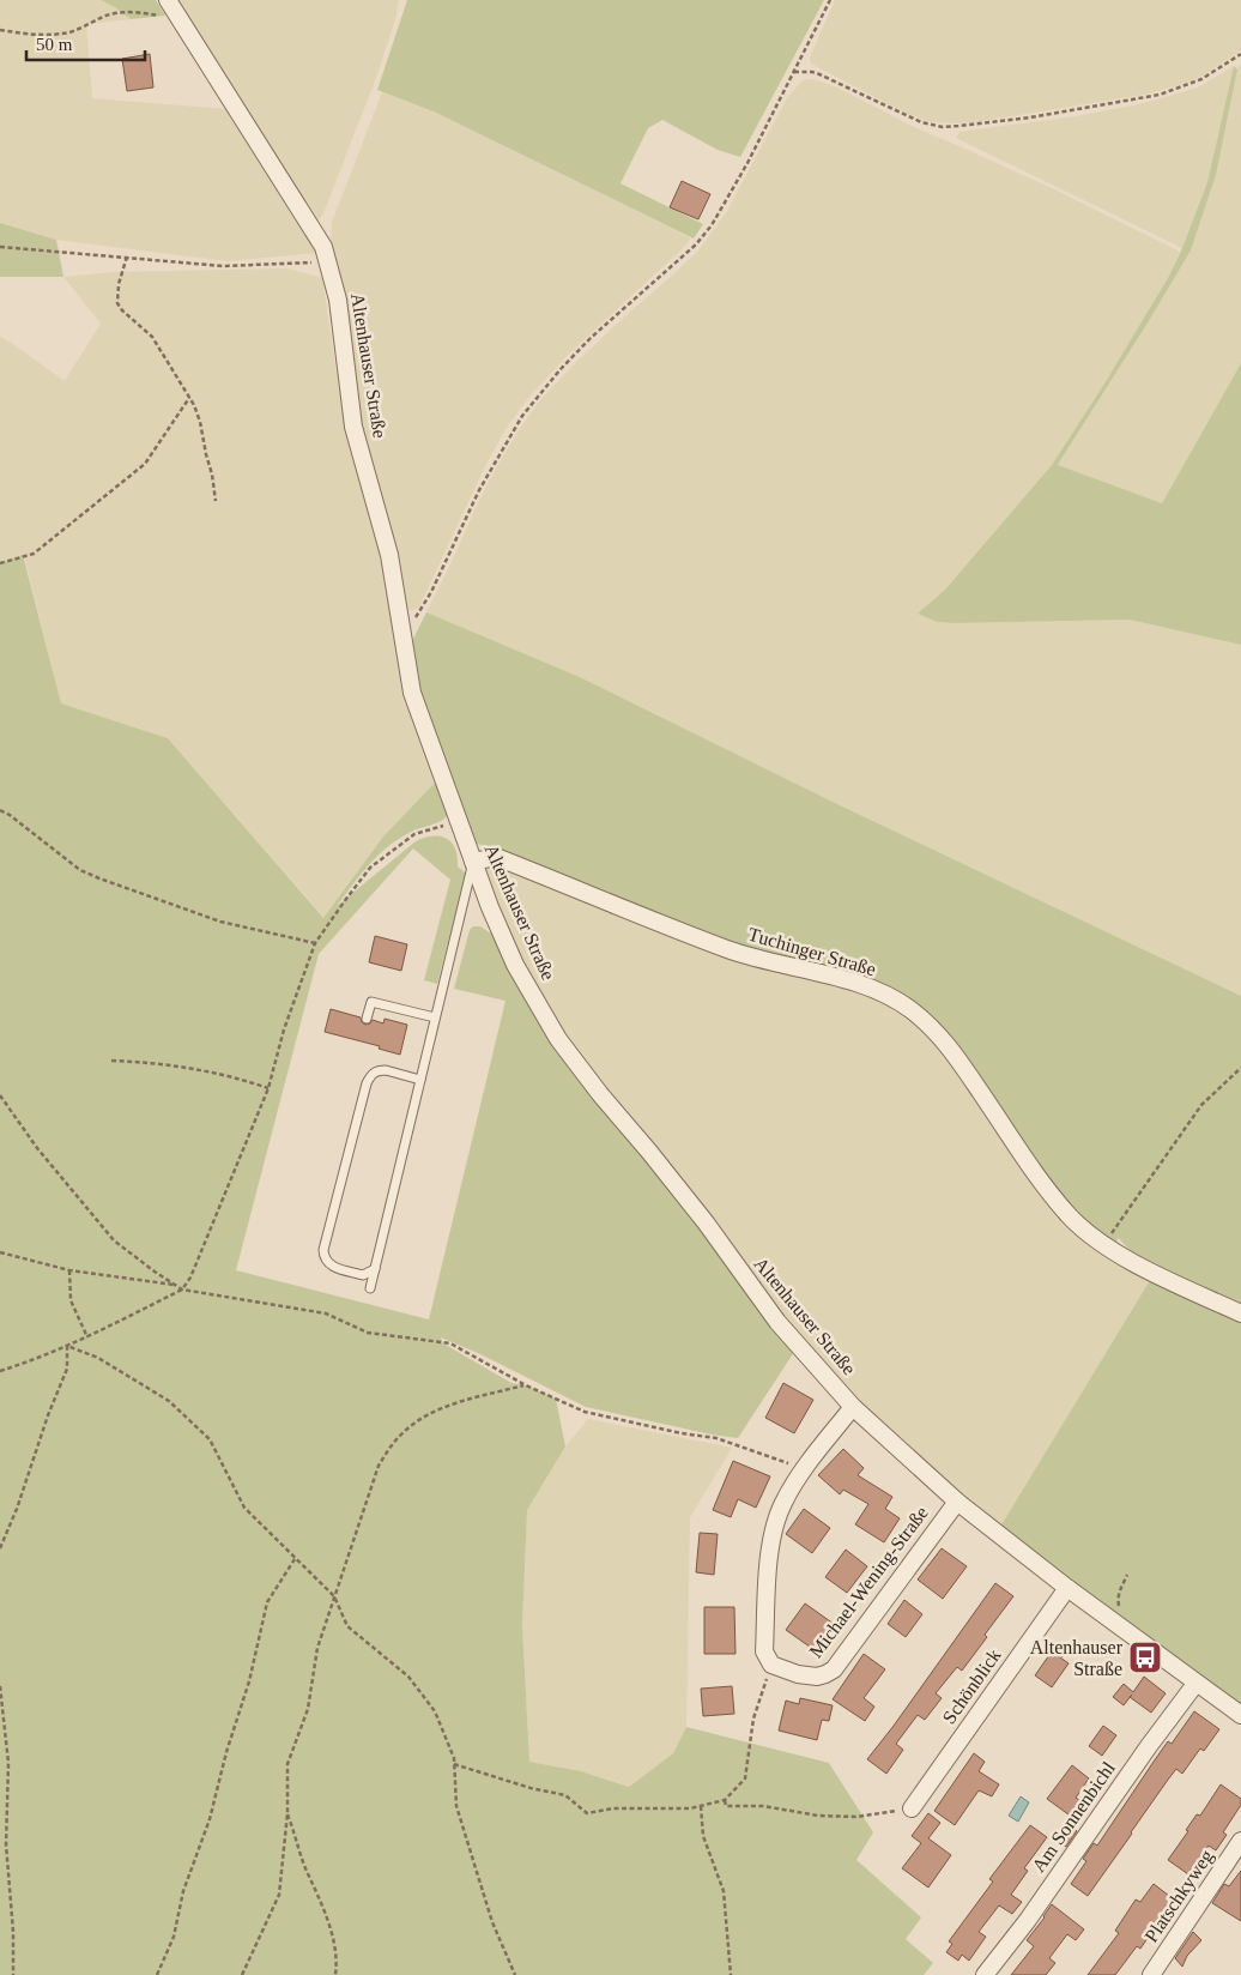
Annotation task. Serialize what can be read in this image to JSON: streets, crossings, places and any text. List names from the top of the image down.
{
  "streets": {
    "street": [
      "Altenhauser Straße",
      "Tuchinger Straße",
      "Michael-Wening-Straße",
      "Schönblick",
      "Am Sonnenbichl",
      "Platschkyweg"
    ]
  },
  "crossings": [
    ["Altenhauser Straße", "Tuchinger Straße"],
    ["Altenhauser Straße", "Michael-Wening-Straße"],
    ["Altenhauser Straße", "Schönblick"],
    ["Altenhauser Straße", "Am Sonnenbichl"]
  ],
  "places": {
    "bus stop": ["Altenhauser Straße"]
  },
  "scale_bar": "50 m"
}
